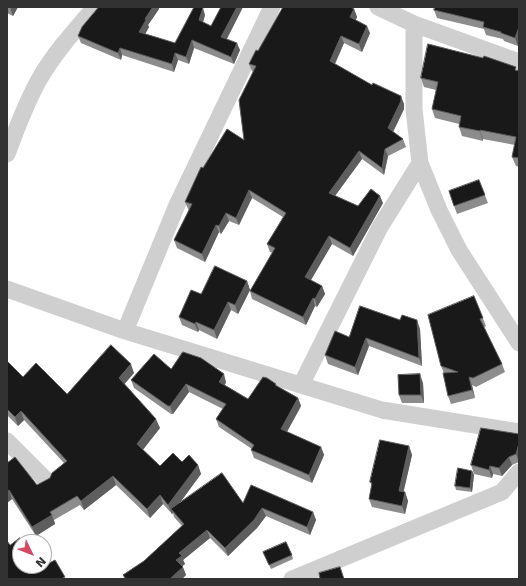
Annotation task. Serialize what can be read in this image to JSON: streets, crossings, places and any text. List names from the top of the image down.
{
  "north": "bottom right"
}
